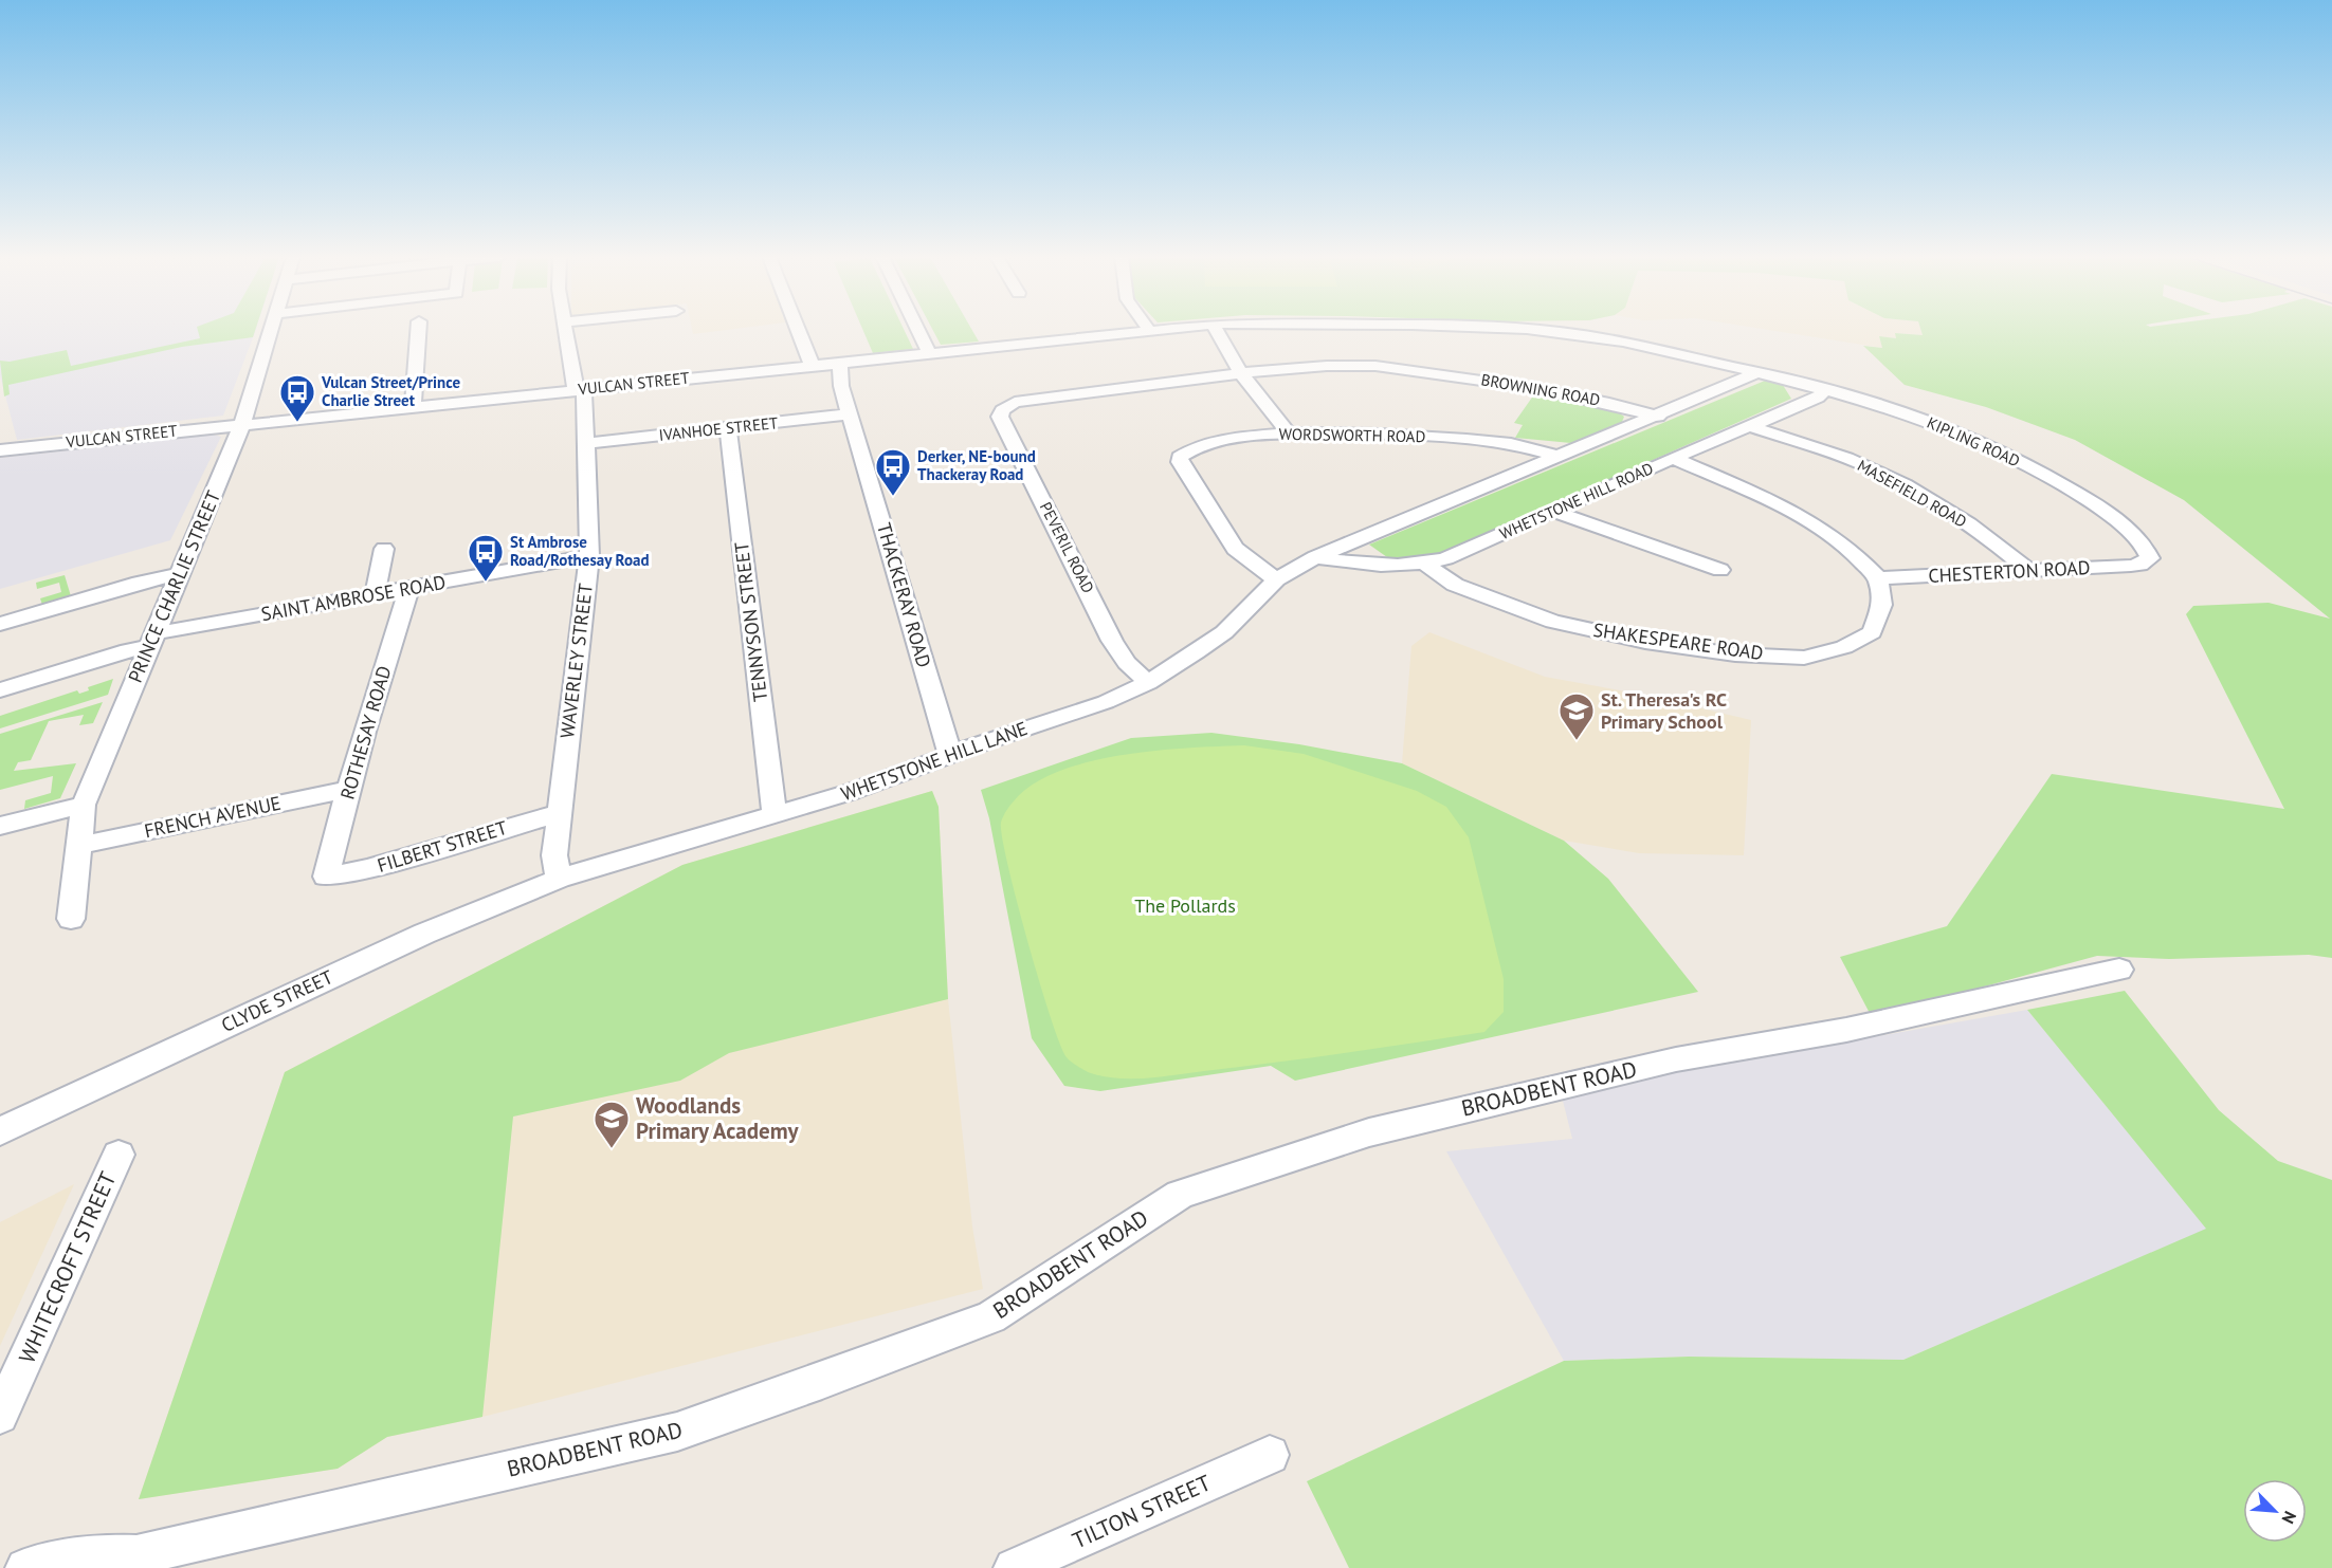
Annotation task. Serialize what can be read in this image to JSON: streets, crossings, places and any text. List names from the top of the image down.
{
  "streets": {
    "street": [
      "VULCAN STREET",
      "BROWNING ROAD",
      "IVANHOE STREET",
      "WORDSWORTH ROAD",
      "KIPLING ROAD",
      "MASEFIELD ROAD",
      "WHETSTONE HILL ROAD",
      "PEVERIL ROAD",
      "CHESTERTON ROAD",
      "PRINCE CHARLIE STREET",
      "THACKERAY ROAD",
      "SAINT AMBROSE ROAD",
      "TENNYSON STREET",
      "SHAKESPEARE ROAD",
      "WAVERLEY STREET",
      "ROTHESAY ROAD",
      "WHETSTONE HILL LANE",
      "FRENCH AVENUE",
      "FILBERT STREET",
      "CLYDE STREET",
      "BROADBENT ROAD",
      "WHITECROFT STREET",
      "TILTON STREET"
    ]
  },
  "crossings": [
    ["VULCAN STREET", "KIPLING ROAD"],
    ["VULCAN STREET", "PRINCE CHARLIE STREET"],
    ["VULCAN STREET", "THACKERAY ROAD"],
    ["VULCAN STREET", "WAVERLEY STREET"],
    ["BROWNING ROAD", "PEVERIL ROAD"],
    ["IVANHOE STREET", "THACKERAY ROAD"],
    ["IVANHOE STREET", "TENNYSON STREET"],
    ["IVANHOE STREET", "WAVERLEY STREET"],
    ["WORDSWORTH ROAD", "WHETSTONE HILL LANE"],
    ["KIPLING ROAD", "WHETSTONE HILL ROAD"],
    ["KIPLING ROAD", "CHESTERTON ROAD"],
    ["MASEFIELD ROAD", "WHETSTONE HILL ROAD"],
    ["MASEFIELD ROAD", "CHESTERTON ROAD"],
    ["WHETSTONE HILL ROAD", "SHAKESPEARE ROAD"],
    ["PEVERIL ROAD", "WHETSTONE HILL LANE"],
    ["CHESTERTON ROAD", "SHAKESPEARE ROAD"],
    ["PRINCE CHARLIE STREET", "SAINT AMBROSE ROAD"],
    ["PRINCE CHARLIE STREET", "FRENCH AVENUE"],
    ["THACKERAY ROAD", "WHETSTONE HILL LANE"],
    ["SAINT AMBROSE ROAD", "WAVERLEY STREET"],
    ["SAINT AMBROSE ROAD", "ROTHESAY ROAD"],
    ["TENNYSON STREET", "WHETSTONE HILL LANE"],
    ["WAVERLEY STREET", "WHETSTONE HILL LANE"],
    ["WAVERLEY STREET", "FILBERT STREET"],
    ["WAVERLEY STREET", "CLYDE STREET"],
    ["ROTHESAY ROAD", "FRENCH AVENUE"],
    ["ROTHESAY ROAD", "FILBERT STREET"],
    ["WHETSTONE HILL LANE", "CLYDE STREET"]
  ],
  "parks": ["The Pollards"],
  "places": {
    "bus stop": ["Vulcan Street/Prince Charlie Street", "Derker, NE-bound Thackeray Road", "St Ambrose Road/Rothesay Road"],
    "school or university": ["St. Theresa's RC Primary School", "Woodlands Primary Academy"]
  },
  "north": "bottom right"
}
